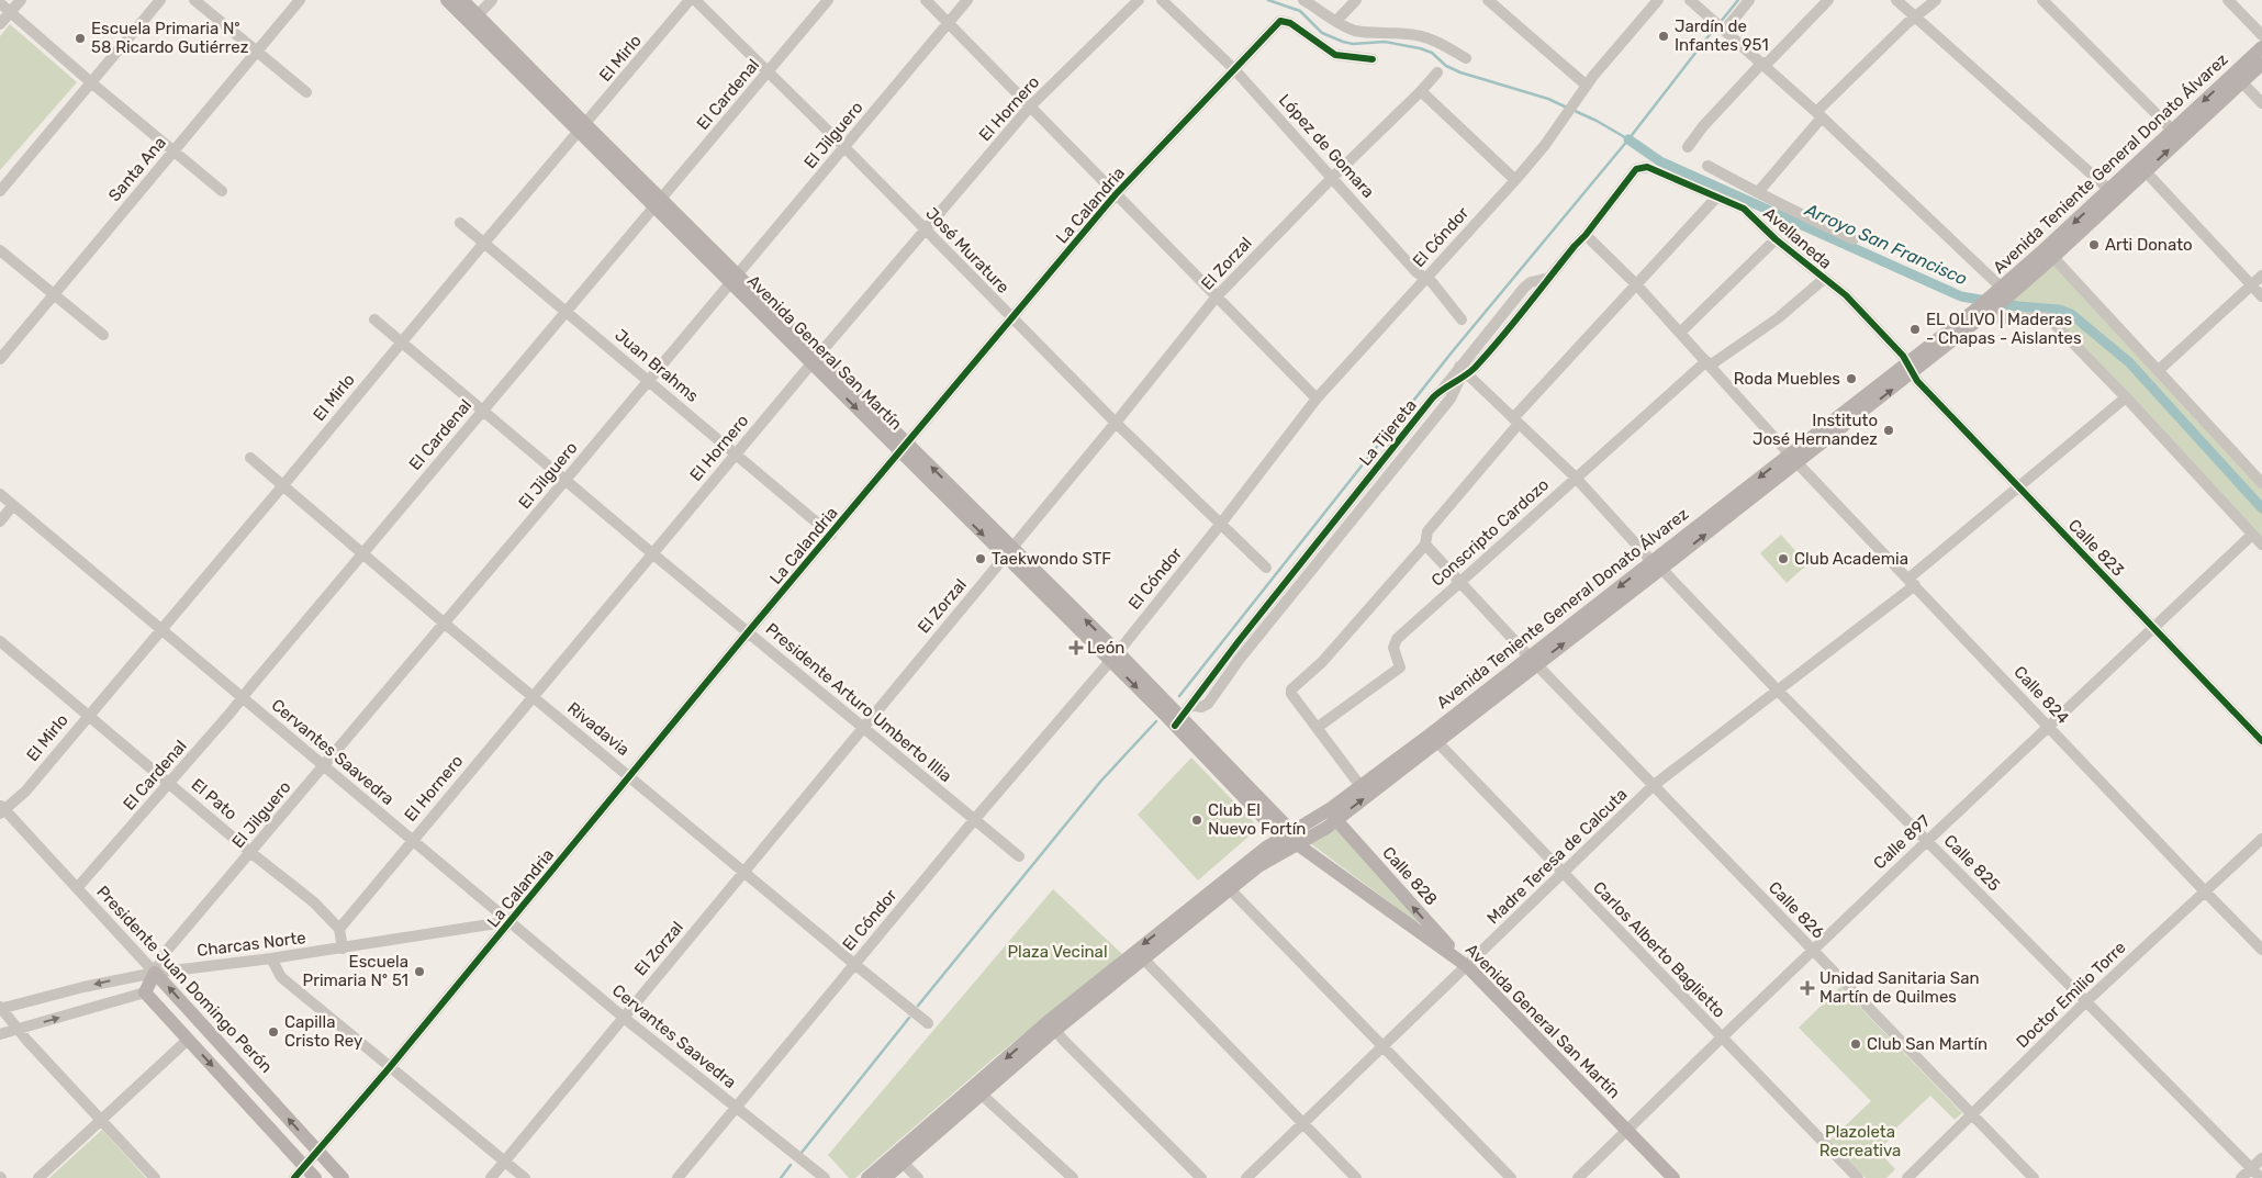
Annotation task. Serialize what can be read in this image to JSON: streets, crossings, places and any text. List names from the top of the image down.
{
  "streets": {
    "main road": [
      "Avenida Teniente General Donato Álvarez",
      "Avenida General San Martín",
      "Calle 828",
      "Presidente Juan Domingo Perón"
    ],
    "street": [
      "El Mirlo",
      "El Cardenal",
      "El Hornero",
      "El Jilguero",
      "López de Gomara",
      "Santa Ana",
      "La Calandria",
      "El Cóndor",
      "Avellaneda",
      "José Murature",
      "El Zorzal",
      "Juan Brahms",
      "La Tijereta",
      "Conscripto Cardozo",
      "Calle 823",
      "Calle 824",
      "Presidente Arturo Umberto Illia",
      "Rivadavia",
      "Cervantes Saavedra",
      "El Pato",
      "Calle 897",
      "Madre Teresa de Calcuta",
      "Calle 825",
      "Calle 826",
      "Charcas Norte",
      "Carlos Alberto Baglietto",
      "Doctor Emilio Torre"
    ]
  },
  "crossings": [
    ["El Mirlo", "Avenida General San Martín"],
    ["El Mirlo", "Juan Brahms"],
    ["El Mirlo", "Presidente Arturo Umberto Illia"],
    ["El Mirlo", "Rivadavia"],
    ["El Mirlo", "Cervantes Saavedra"],
    ["El Mirlo", "El Pato"],
    ["El Mirlo", "Presidente Juan Domingo Perón"],
    ["El Cardenal", "José Murature"],
    ["El Cardenal", "Avenida General San Martín"],
    ["El Cardenal", "Juan Brahms"],
    ["El Cardenal", "Presidente Arturo Umberto Illia"],
    ["El Cardenal", "Rivadavia"],
    ["El Cardenal", "Cervantes Saavedra"],
    ["El Cardenal", "El Pato"],
    ["El Cardenal", "Presidente Juan Domingo Perón"],
    ["El Hornero", "José Murature"],
    ["El Hornero", "Avenida General San Martín"],
    ["El Hornero", "Juan Brahms"],
    ["El Hornero", "Presidente Arturo Umberto Illia"],
    ["El Hornero", "Rivadavia"],
    ["El Hornero", "Cervantes Saavedra"],
    ["El Hornero", "El Pato"],
    ["El Jilguero", "José Murature"],
    ["El Jilguero", "Avenida General San Martín"],
    ["El Jilguero", "Juan Brahms"],
    ["El Jilguero", "Presidente Arturo Umberto Illia"],
    ["El Jilguero", "Rivadavia"],
    ["El Jilguero", "Cervantes Saavedra"],
    ["El Jilguero", "El Pato"],
    ["El Jilguero", "Charcas Norte"],
    ["El Jilguero", "Presidente Juan Domingo Perón"],
    ["López de Gomara", "La Calandria"],
    ["López de Gomara", "El Cóndor"],
    ["López de Gomara", "El Zorzal"],
    ["Avenida Teniente General Donato Álvarez", "Avellaneda"],
    ["Avenida Teniente General Donato Álvarez", "Avenida General San Martín"],
    ["Avenida Teniente General Donato Álvarez", "Calle 823"],
    ["Avenida Teniente General Donato Álvarez", "Calle 824"],
    ["Avenida Teniente General Donato Álvarez", "Calle 825"],
    ["Avenida Teniente General Donato Álvarez", "Calle 828"],
    ["Avenida Teniente General Donato Álvarez", "Calle 826"],
    ["Avenida Teniente General Donato Álvarez", "Carlos Alberto Baglietto"],
    ["La Calandria", "José Murature"],
    ["La Calandria", "Avenida General San Martín"],
    ["La Calandria", "Juan Brahms"],
    ["La Calandria", "Presidente Arturo Umberto Illia"],
    ["La Calandria", "Rivadavia"],
    ["La Calandria", "Cervantes Saavedra"],
    ["La Calandria", "Charcas Norte"],
    ["La Calandria", "Presidente Juan Domingo Perón"],
    ["El Cóndor", "José Murature"],
    ["El Cóndor", "Avenida General San Martín"],
    ["El Cóndor", "Presidente Arturo Umberto Illia"],
    ["El Cóndor", "Rivadavia"],
    ["El Cóndor", "Cervantes Saavedra"],
    ["Avellaneda", "Conscripto Cardozo"],
    ["Avellaneda", "Calle 823"],
    ["Avellaneda", "Calle 824"],
    ["José Murature", "El Zorzal"],
    ["El Zorzal", "Avenida General San Martín"],
    ["El Zorzal", "Presidente Arturo Umberto Illia"],
    ["El Zorzal", "Rivadavia"],
    ["El Zorzal", "Cervantes Saavedra"],
    ["Avenida General San Martín", "La Tijereta"],
    ["Avenida General San Martín", "Calle 897"],
    ["Avenida General San Martín", "Madre Teresa de Calcuta"],
    ["Avenida General San Martín", "Calle 828"],
    ["Conscripto Cardozo", "Calle 824"],
    ["Conscripto Cardozo", "Calle 826"],
    ["Calle 823", "Calle 897"],
    ["Calle 823", "Madre Teresa de Calcuta"],
    ["Calle 824", "Calle 897"],
    ["Calle 824", "Madre Teresa de Calcuta"],
    ["Calle 824", "Doctor Emilio Torre"],
    ["Cervantes Saavedra", "Charcas Norte"],
    ["Calle 897", "Calle 825"],
    ["Calle 897", "Calle 826"],
    ["Calle 897", "Carlos Alberto Baglietto"],
    ["Madre Teresa de Calcuta", "Calle 825"],
    ["Madre Teresa de Calcuta", "Calle 828"],
    ["Madre Teresa de Calcuta", "Calle 826"],
    ["Madre Teresa de Calcuta", "Carlos Alberto Baglietto"],
    ["Calle 825", "Doctor Emilio Torre"],
    ["Calle 826", "Doctor Emilio Torre"],
    ["Charcas Norte", "Presidente Juan Domingo Perón"]
  ],
  "one_way": ["Calle 828"],
  "water": ["Arroyo San Francisco"],
  "parks": ["Plaza Vecinal", "Plazoleta Recreativa"],
  "places": {
    "other": [
      "Jardín de Infantes 951",
      "Escuela Primaria Nº 58 Ricardo Gutiérrez",
      "Arti Donato",
      "EL OLIVO | Maderas - Chapas - Aislantes",
      "Roda Muebles",
      "Instituto José Hernandez",
      "Taekwondo STF",
      "Club Academia",
      "Club El Nuevo Fortín",
      "Escuela Primaria Nº 51",
      "Capilla Cristo Rey",
      "Club San Martín"
    ],
    "health": ["León", "Unidad Sanitaria San Martín de Quilmes"]
  }
}
